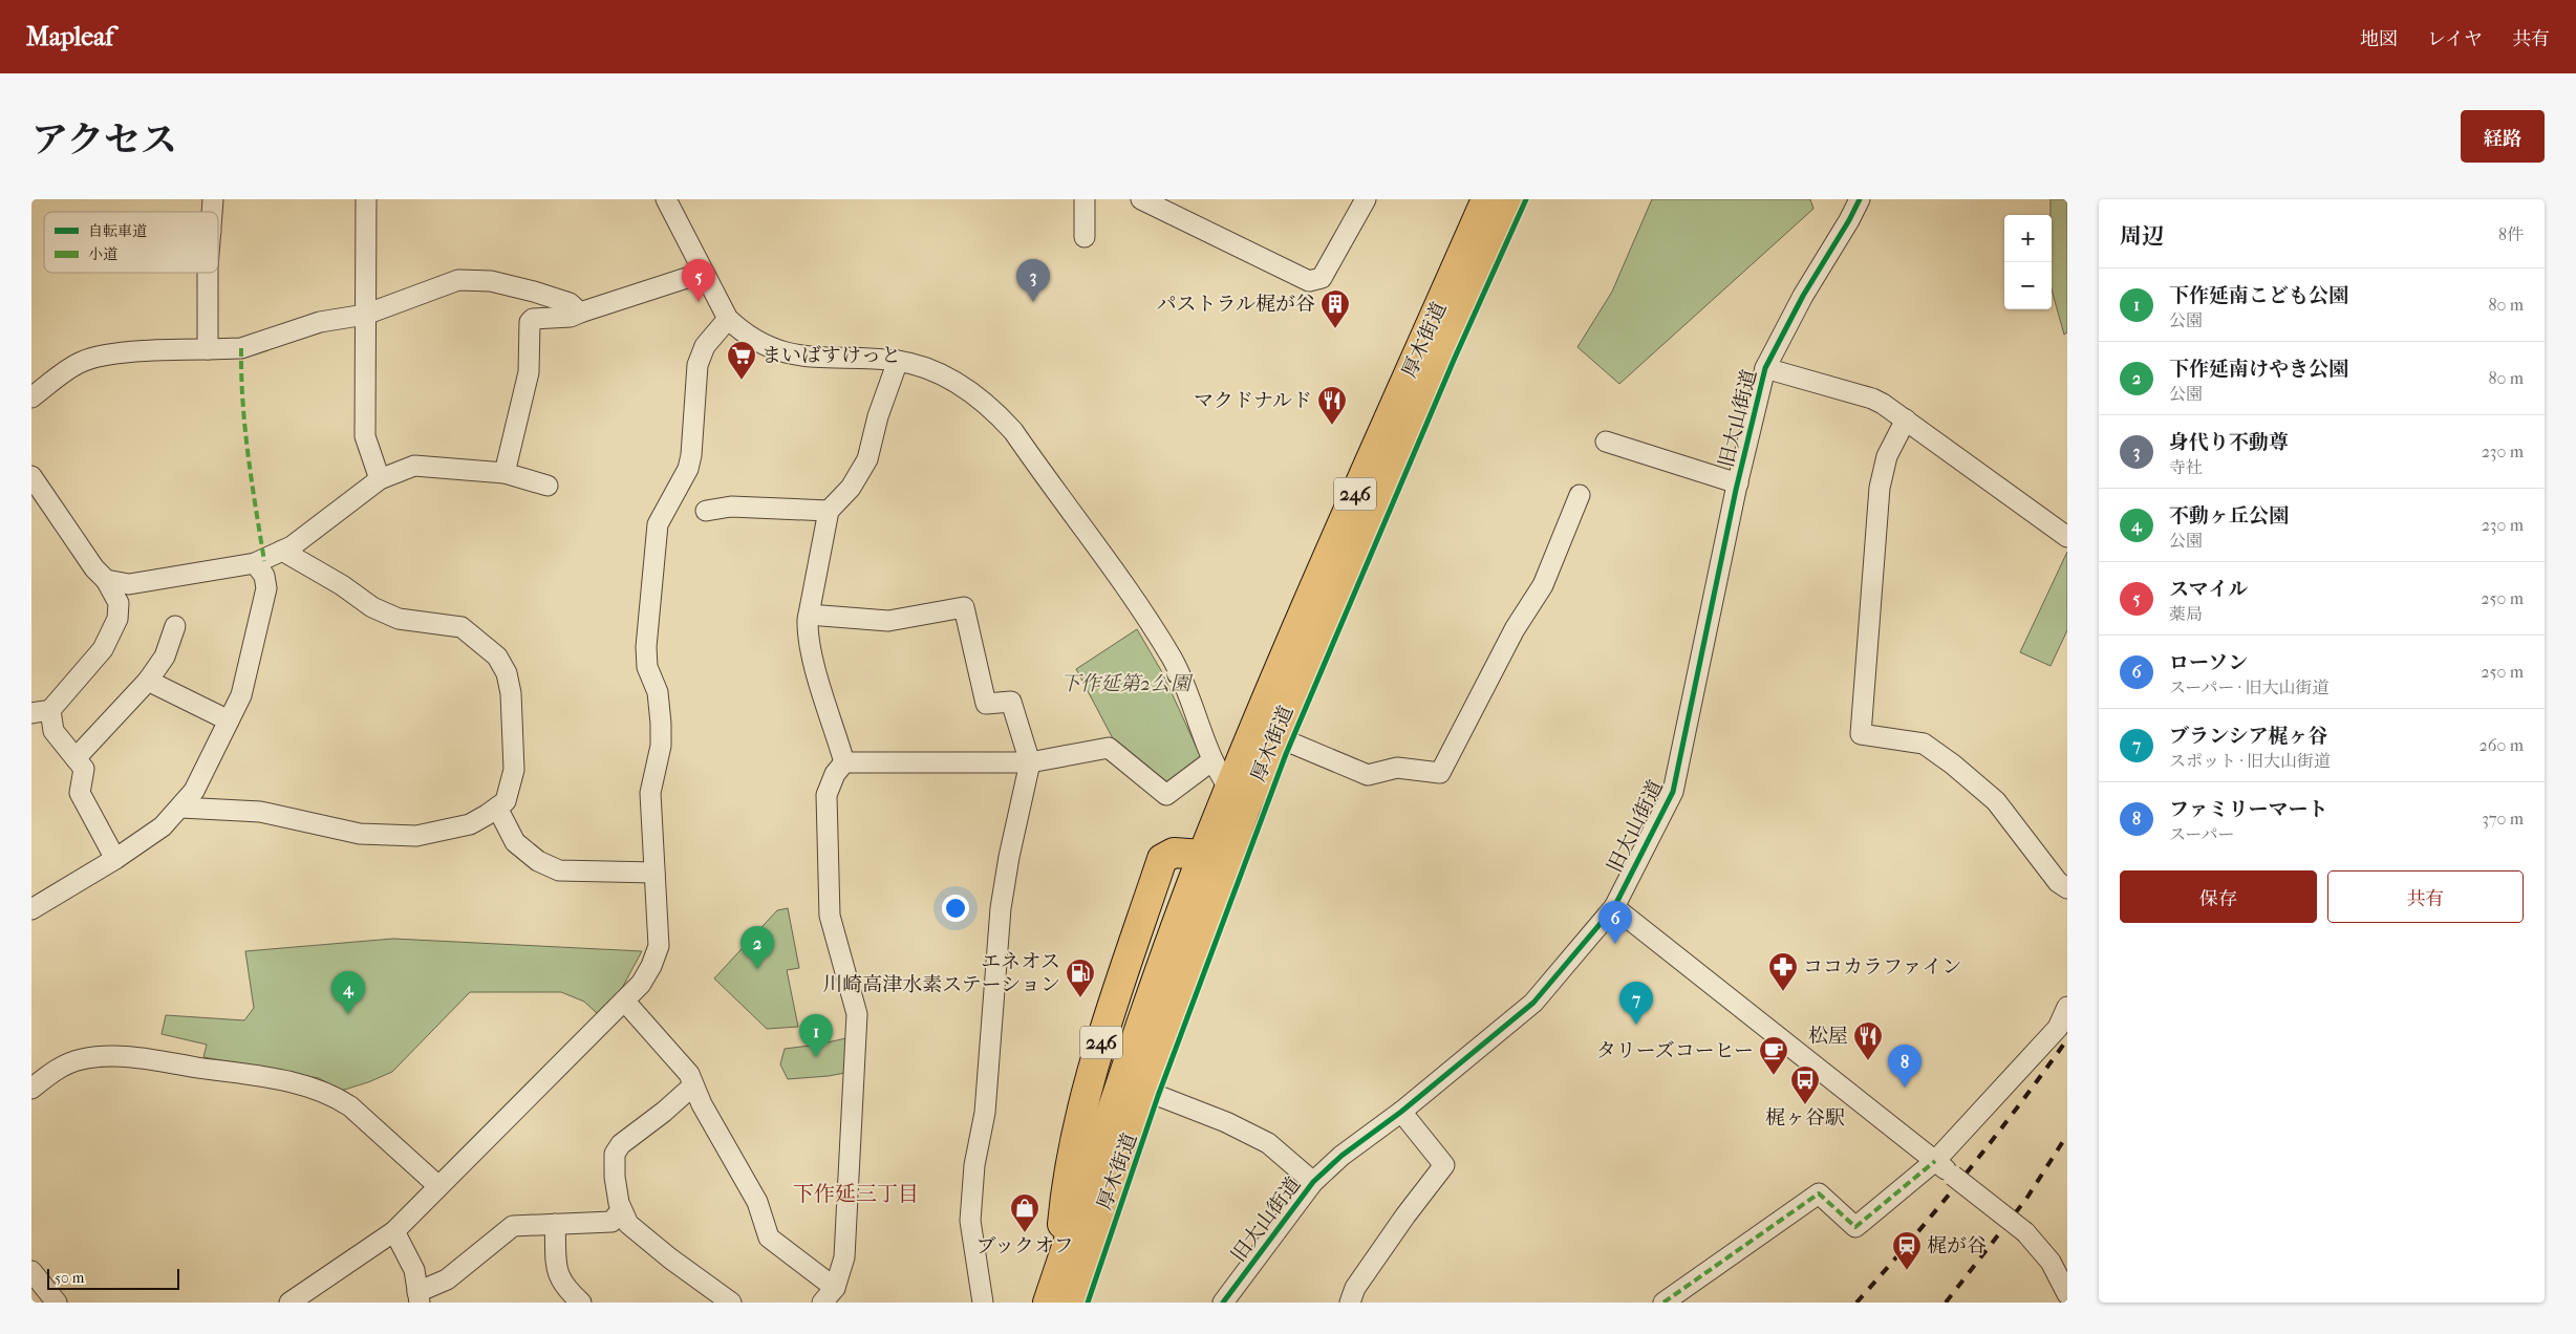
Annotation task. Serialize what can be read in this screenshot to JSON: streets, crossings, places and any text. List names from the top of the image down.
{
  "streets": {
    "highway": ["厚木街道", "246"],
    "street": ["旧大山街道"]
  },
  "crossings": [
    ["厚木街道", "246"]
  ],
  "districts": ["下作延三丁目"],
  "parks": ["下作延第2公園"],
  "places": {
    "building": ["パストラル梶が谷"],
    "supermarket": ["まいばすけっと"],
    "restaurant": ["マクドナルド", "松屋"],
    "pharmacy": ["ココカラファイン"],
    "fuel station": ["エネオス 川崎高津水素ステーション"],
    "cafe": ["タリーズコーヒー"],
    "bus stop": ["梶ヶ谷駅"],
    "shop": ["ブックオフ"],
    "station": ["梶が谷"]
  },
  "legend": ["自転車道", "小道"],
  "scale_bar": "50 m",
  "page": {
    "header": "Mapleaf",
    "nav": ["地図", "レイヤ", "共有"],
    "title": "アクセス",
    "buttons": [
      "経路",
      ["保存", "共有"]
    ],
    "heading": ["周辺", "8件"],
    "map_buttons": ["+", "−"],
    "pins": [
      "3",
      "5",
      "6",
      "2",
      "4",
      "7",
      "1",
      "8"
    ],
    "list": [
      {
        "mark": "1",
        "name": "下作延南こども公園",
        "note": "公園",
        "value": "80 m"
      },
      {
        "mark": "2",
        "name": "下作延南けやき公園",
        "note": "公園",
        "value": "80 m"
      },
      {
        "mark": "3",
        "name": "身代り不動尊",
        "note": "寺社",
        "value": "230 m"
      },
      {
        "mark": "4",
        "name": "不動ヶ丘公園",
        "note": "公園",
        "value": "230 m"
      },
      {
        "mark": "5",
        "name": "スマイル",
        "note": "薬局",
        "value": "250 m"
      },
      {
        "mark": "6",
        "name": "ローソン",
        "note": "スーパー · 旧大山街道",
        "value": "250 m"
      },
      {
        "mark": "7",
        "name": "ブランシア梶ヶ谷",
        "note": "スポット · 旧大山街道",
        "value": "260 m"
      },
      {
        "mark": "8",
        "name": "ファミリーマート",
        "note": "スーパー",
        "value": "370 m"
      }
    ],
    "scale": "50 m"
  }
}
